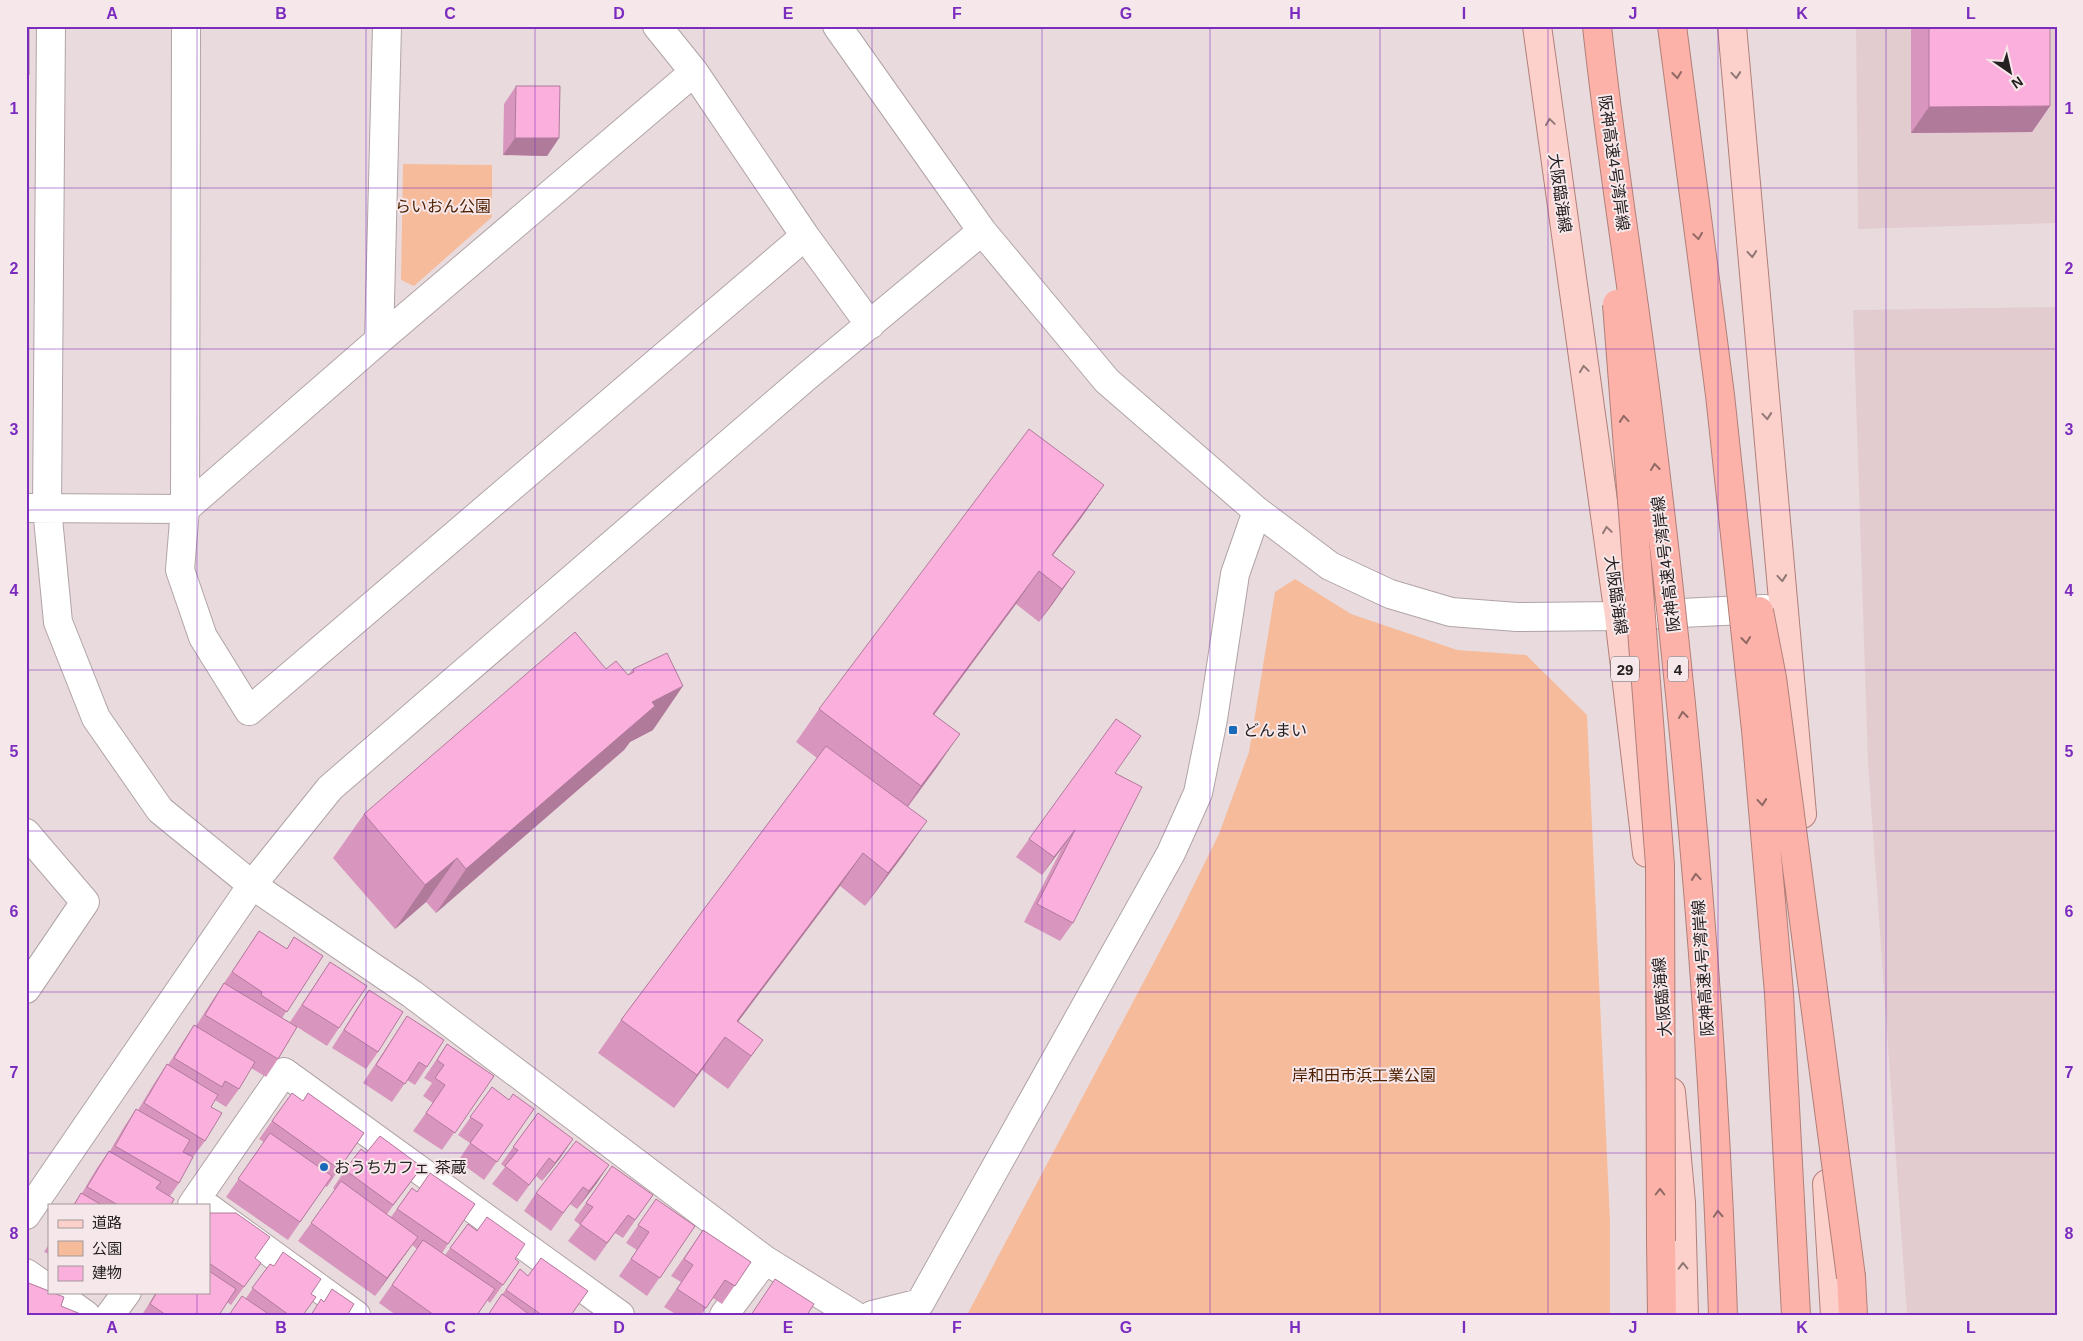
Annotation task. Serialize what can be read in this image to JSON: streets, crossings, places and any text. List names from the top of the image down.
{
  "streets": {
    "highway": ["阪神高速4号湾岸線", "4"],
    "main road": ["大阪臨海線", "29"]
  },
  "crossings": [
    ["阪神高速4号湾岸線", "4"]
  ],
  "parks": ["らいおん公園", "岸和田市浜工業公園"],
  "places": {
    "transit": ["どんまい"],
    "other": ["おうちカフェ 茶蔵"]
  },
  "legend": ["道路", "公園", "建物"],
  "north": "bottom right",
  "grid": {
    "columns": [
      "A",
      "B",
      "C",
      "D",
      "E",
      "F",
      "G",
      "H",
      "I",
      "J",
      "K",
      "L"
    ],
    "rows": [
      "1",
      "2",
      "3",
      "4",
      "5",
      "6",
      "7",
      "8"
    ]
  }
}
